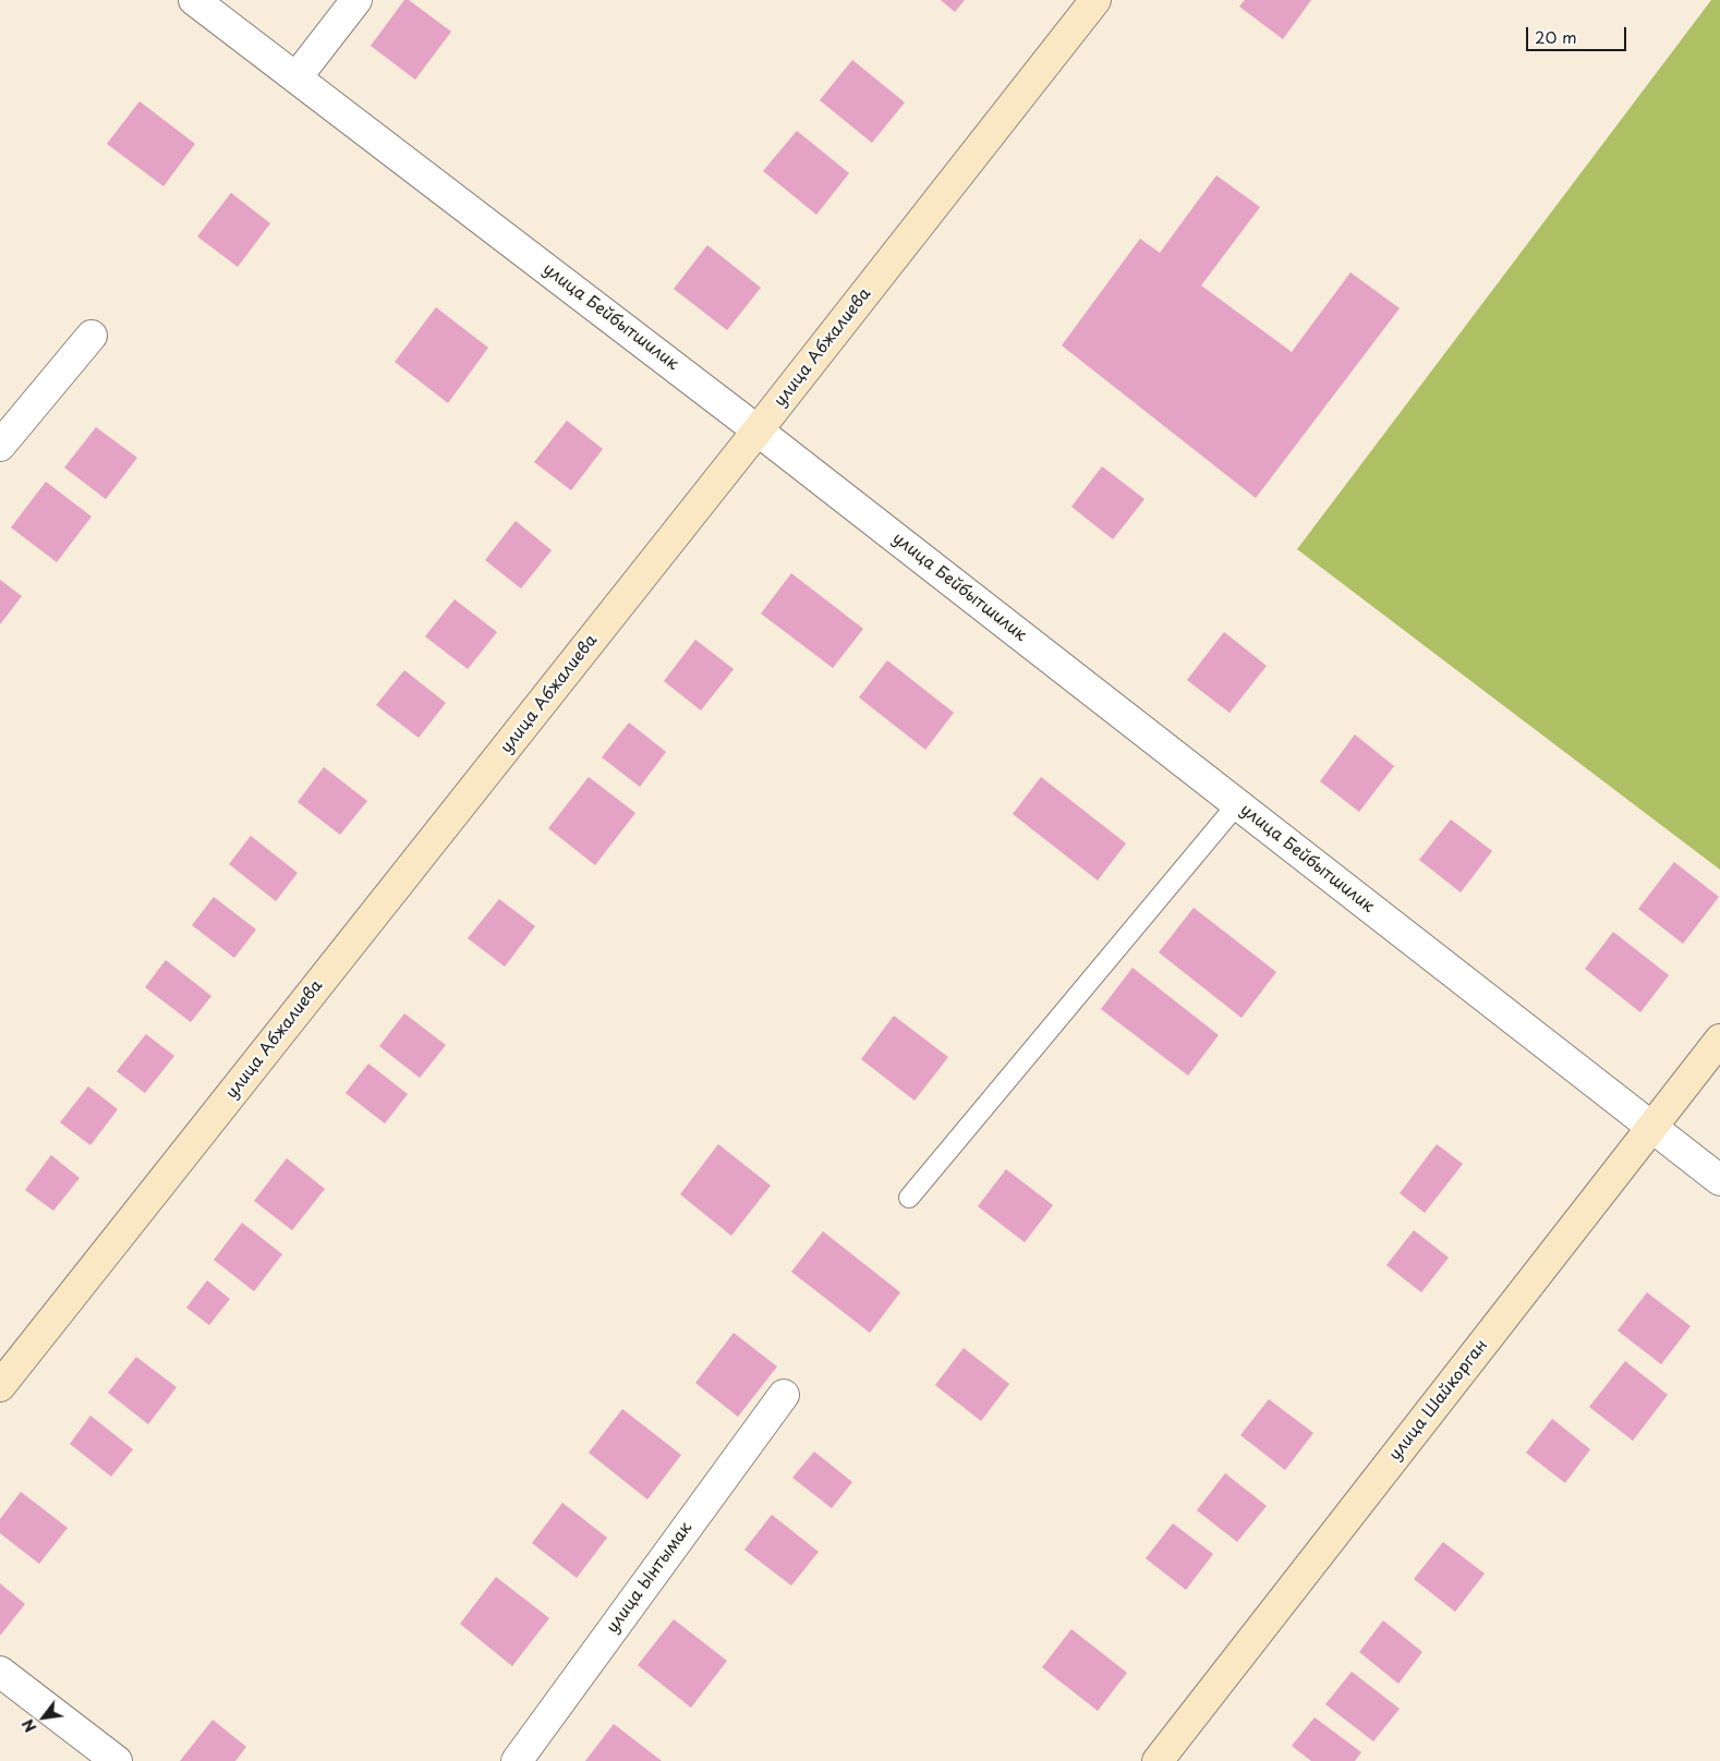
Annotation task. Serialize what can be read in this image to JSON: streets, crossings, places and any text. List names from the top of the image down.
{
  "streets": {
    "street": [
      "улица Бейбытшилик",
      "улица Абжалиева",
      "улица Шайкорган",
      "улица Ынтымак"
    ]
  },
  "crossings": [
    ["улица Бейбытшилик", "улица Абжалиева"],
    ["улица Бейбытшилик", "улица Шайкорган"]
  ],
  "scale_bar": "20 m",
  "north": "bottom left"
}
